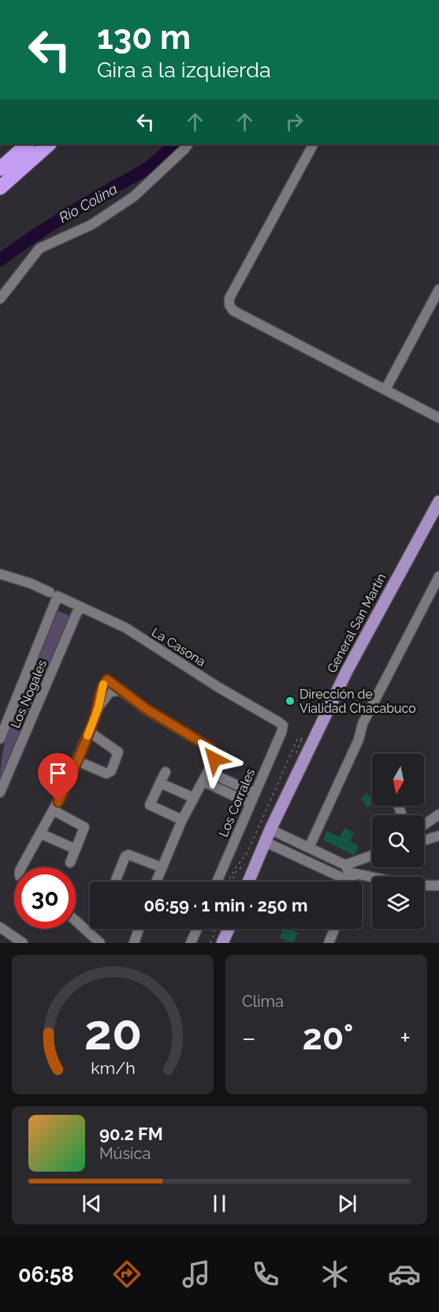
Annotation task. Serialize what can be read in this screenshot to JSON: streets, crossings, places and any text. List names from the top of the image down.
{
  "streets": {
    "main road": ["General San Martín"],
    "street": ["La Casona", "Los Nogales", "Los Corrales"]
  },
  "crossings": [
    ["La Casona", "Los Nogales"],
    ["La Casona", "Los Corrales"]
  ],
  "water": ["Río Colina"],
  "places": ["Dirección de Vialidad Chacabuco"],
  "north": "bottom",
  "page": {
    "turn": ["130 m", "Gira a la izquierda"],
    "limit": "30",
    "trip": "06:59 · 1 min · 250 m",
    "tile": "Clima",
    "heat": ["−", "20°", "+"],
    "song": ["90.2 FM", "Música"],
    "tabs": "06:58",
    "gauge": ["20", "km/h"]
  }
}
